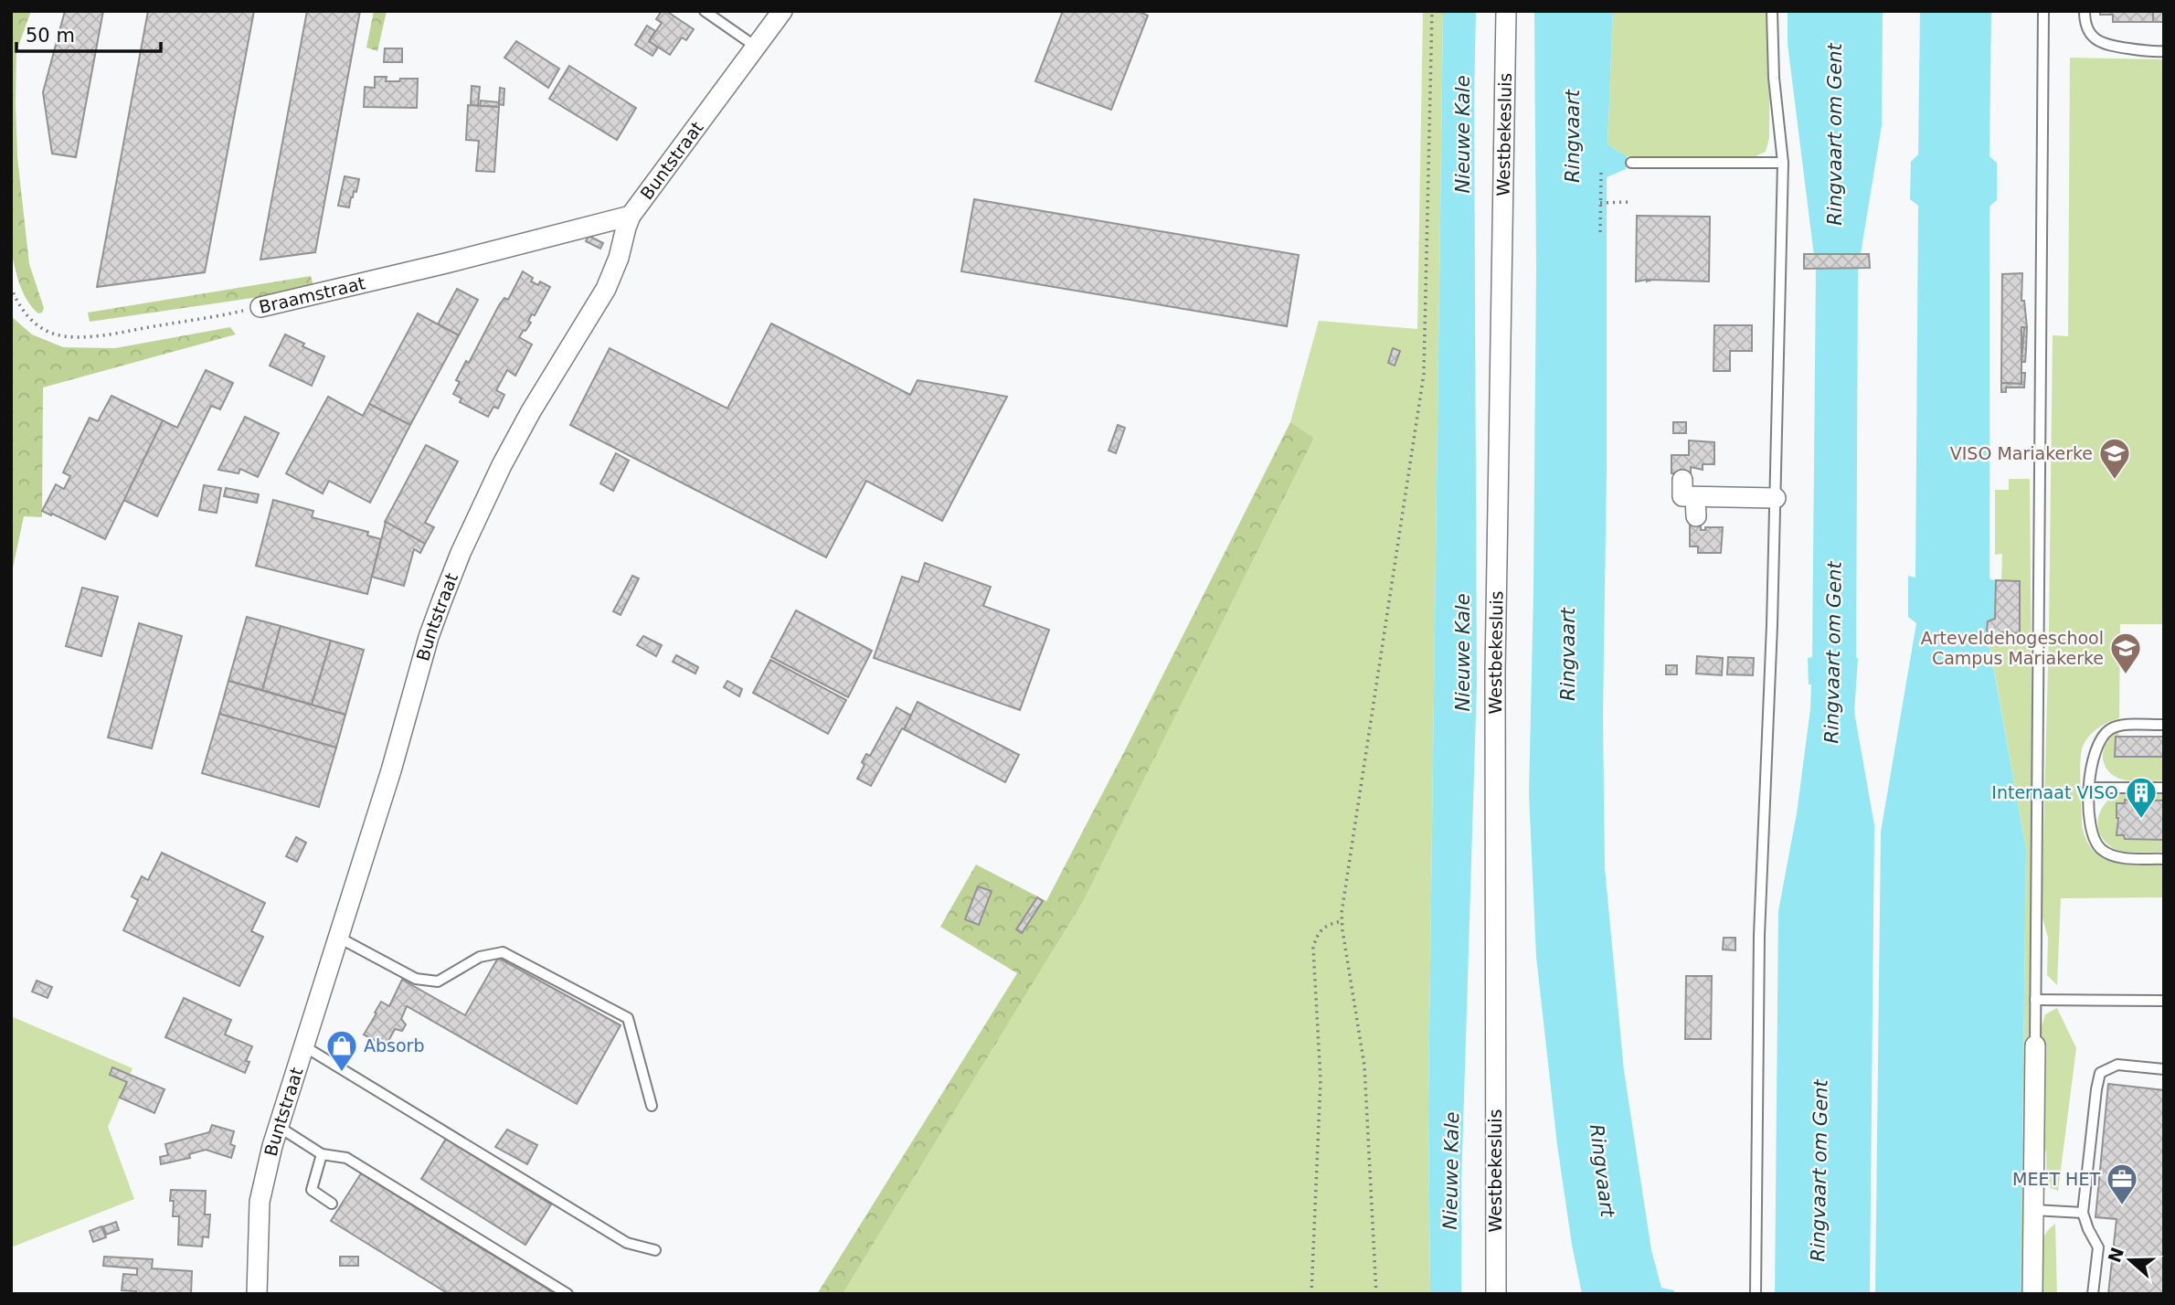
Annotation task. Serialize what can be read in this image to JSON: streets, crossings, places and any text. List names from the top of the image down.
{
  "streets": {
    "street": ["Westbekesluis", "Buntstraat", "Braamstraat"]
  },
  "crossings": [
    ["Buntstraat", "Braamstraat"]
  ],
  "water": ["Nieuwe Kale", "Ringvaart om Gent", "Ringvaart"],
  "places": {
    "school or university": ["VISO Mariakerke", "Arteveldehogeschool Campus Mariakerke"],
    "building": ["Internaat VISO"],
    "shop": ["Absorb"],
    "office": ["MEET HET"]
  },
  "scale_bar": "50 m",
  "north": "left"
}
